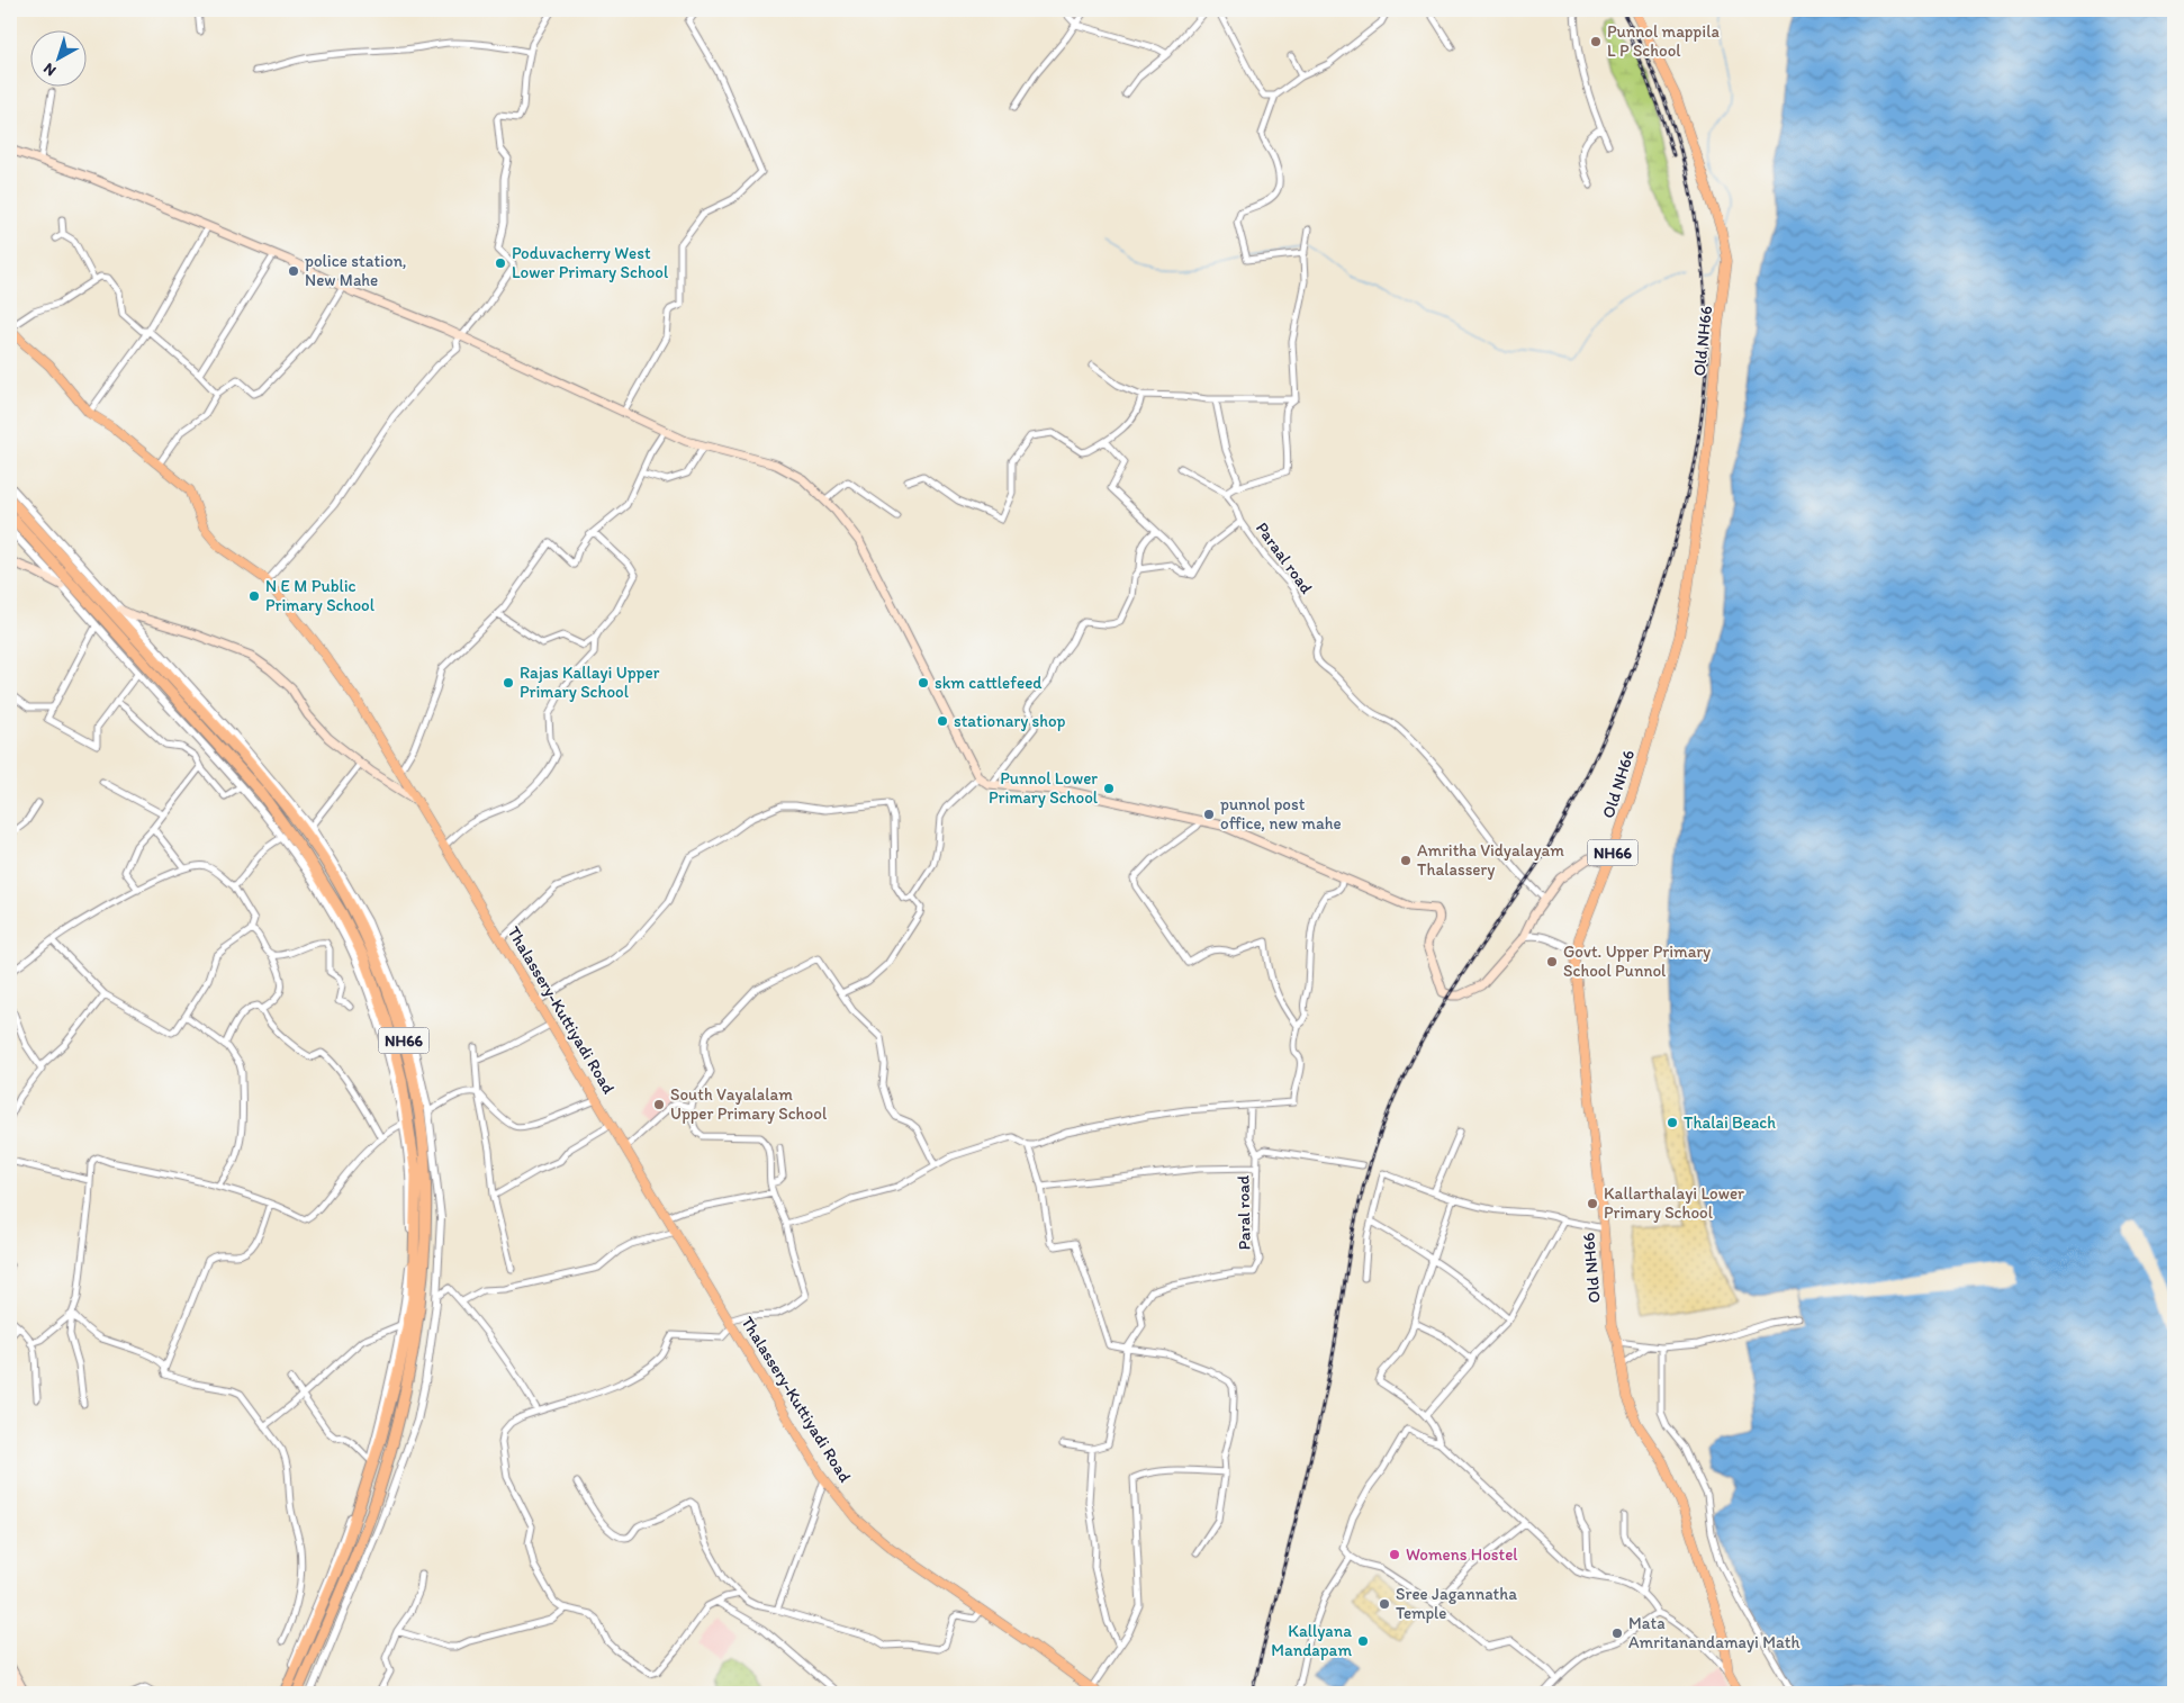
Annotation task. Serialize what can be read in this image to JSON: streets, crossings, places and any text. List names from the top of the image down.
{
  "streets": {
    "highway": ["NH66"],
    "main road": ["Old NH66", "Thalassery-Kuttiyadi Road"],
    "street": ["Paraal road", "Paral road"]
  },
  "places": [
    "Punnol mappila L P School",
    "Poduvacherry West Lower Primary School",
    "police station, New Mahe",
    "N E M Public Primary School",
    "Rajas Kallayi Upper Primary School",
    "skm cattlefeed",
    "stationary shop",
    "Punnol Lower Primary School",
    "punnol post office, new mahe",
    "Amritha Vidyalayam Thalassery",
    "Govt. Upper Primary School Punnol",
    "South Vayalalam Upper Primary School",
    "Thalai Beach",
    "Kallarthalayi Lower Primary School",
    "Womens Hostel",
    "Sree Jagannatha Temple",
    "Mata Amritanandamayi Math",
    "Kallyana Mandapam"
  ],
  "north": "bottom left"
}
